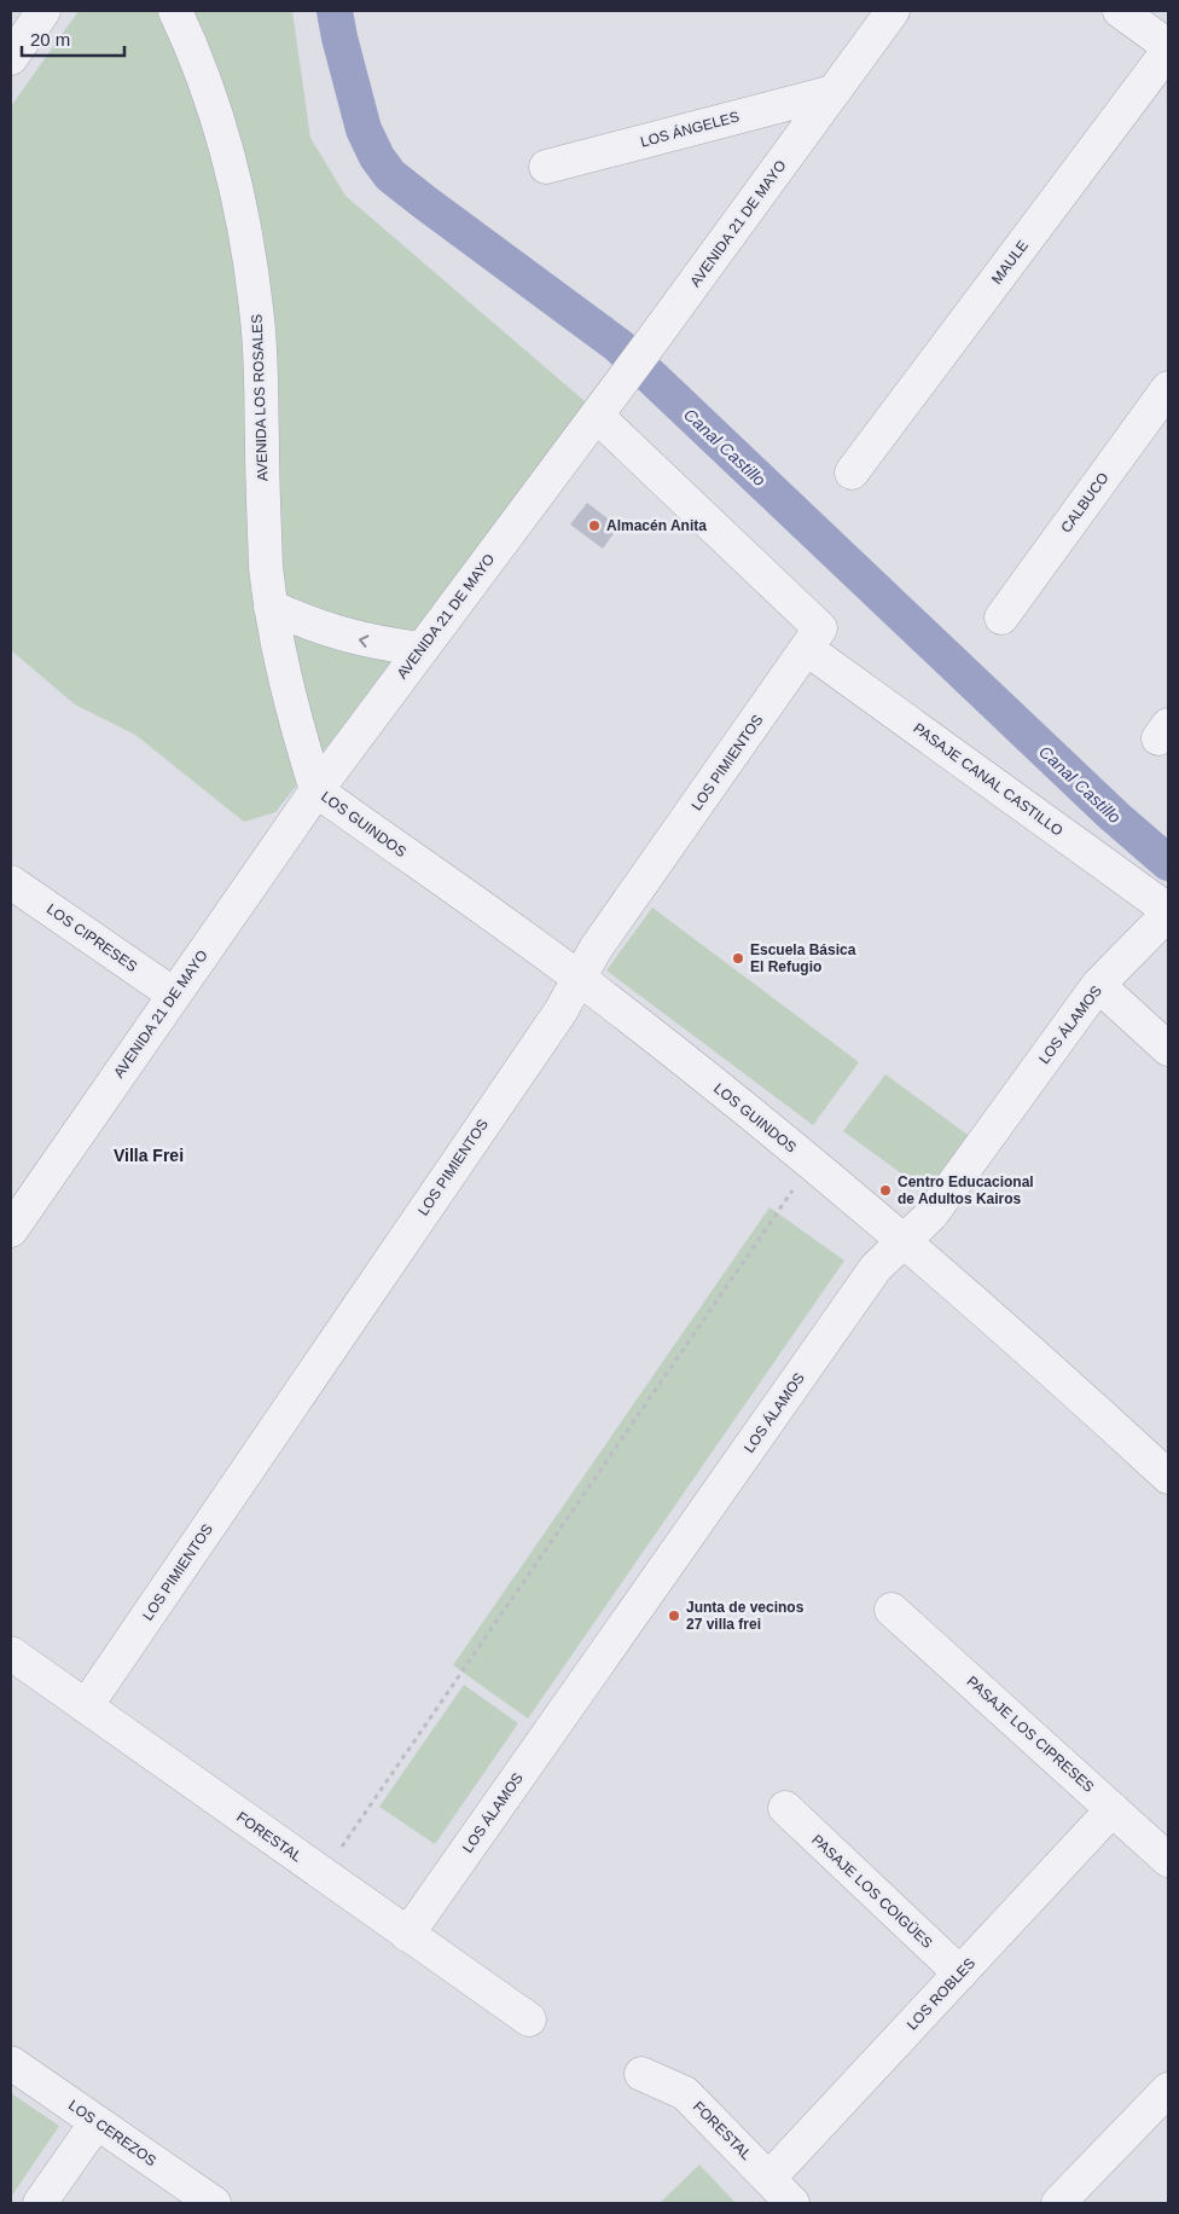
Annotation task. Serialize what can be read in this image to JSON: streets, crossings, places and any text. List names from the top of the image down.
{
  "streets": {
    "street": [
      "LOS ÁNGELES",
      "AVENIDA 21 DE MAYO",
      "MAULE",
      "AVENIDA LOS ROSALES",
      "CALBUCO",
      "LOS PIMIENTOS",
      "PASAJE CANAL CASTILLO",
      "LOS GUINDOS",
      "LOS CIPRESES",
      "LOS ÁLAMOS",
      "PASAJE LOS CIPRESES",
      "FORESTAL",
      "PASAJE LOS COIGÜES",
      "LOS ROBLES",
      "LOS CEREZOS"
    ]
  },
  "crossings": [
    ["LOS ÁNGELES", "AVENIDA 21 DE MAYO"],
    ["AVENIDA 21 DE MAYO", "AVENIDA LOS ROSALES"],
    ["AVENIDA 21 DE MAYO", "PASAJE CANAL CASTILLO"],
    ["AVENIDA 21 DE MAYO", "LOS GUINDOS"],
    ["AVENIDA 21 DE MAYO", "LOS CIPRESES"],
    ["AVENIDA LOS ROSALES", "LOS GUINDOS"],
    ["LOS PIMIENTOS", "PASAJE CANAL CASTILLO"],
    ["LOS PIMIENTOS", "LOS GUINDOS"],
    ["LOS PIMIENTOS", "FORESTAL"],
    ["PASAJE CANAL CASTILLO", "LOS ÁLAMOS"],
    ["LOS GUINDOS", "LOS ÁLAMOS"],
    ["LOS ÁLAMOS", "FORESTAL"],
    ["PASAJE LOS CIPRESES", "LOS ROBLES"],
    ["FORESTAL", "LOS ROBLES"],
    ["PASAJE LOS COIGÜES", "LOS ROBLES"]
  ],
  "districts": ["Villa Frei"],
  "water": ["Canal Castillo"],
  "places": [
    "Almacén Anita",
    "Escuela Básica El Refugio",
    "Centro Educacional de Adultos Kairos",
    "Junta de vecinos 27 villa frei"
  ],
  "scale_bar": "20 m"
}
